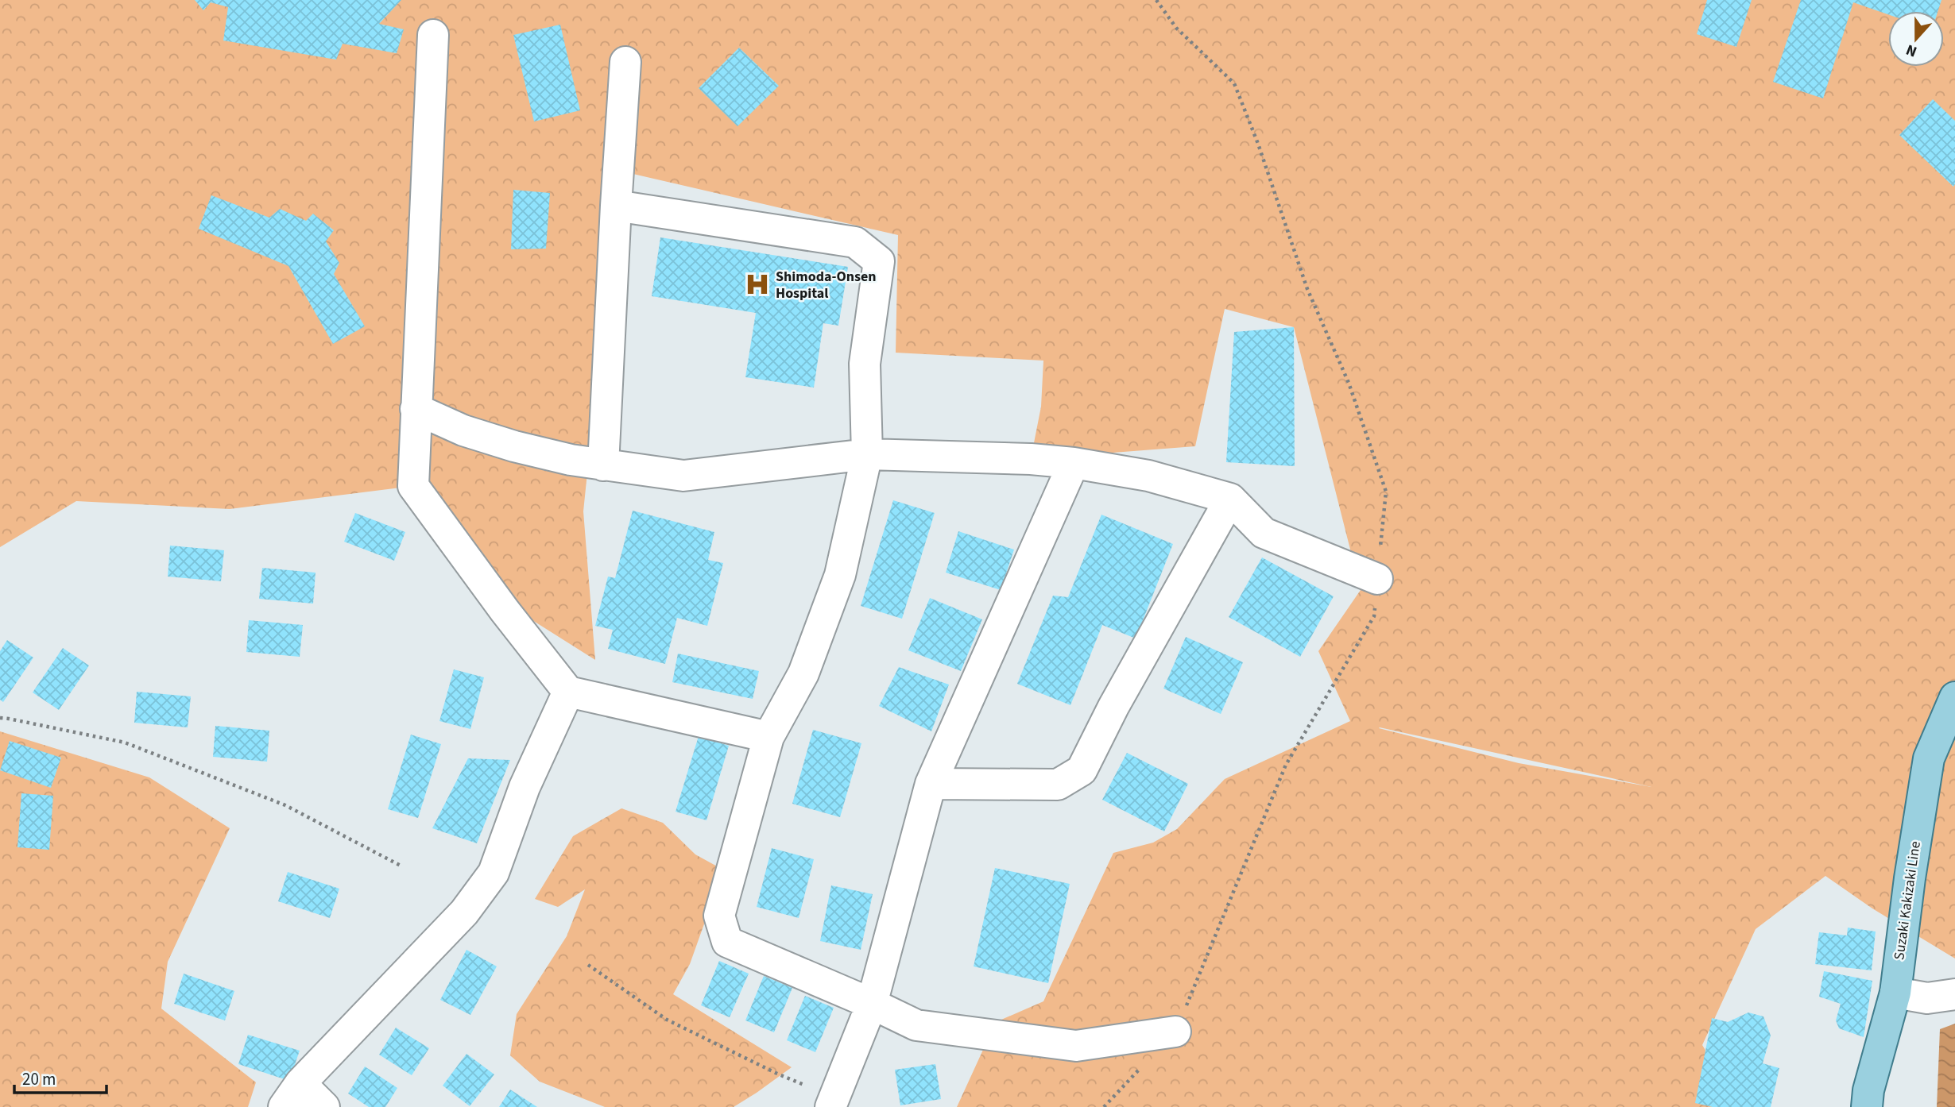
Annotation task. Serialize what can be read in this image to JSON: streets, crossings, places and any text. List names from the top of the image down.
{
  "streets": {
    "main road": ["Suzaki Kakizaki Line"]
  },
  "places": {
    "hospital": ["Shimoda-Onsen Hospital"]
  },
  "scale_bar": "20 m",
  "north": "bottom"
}
